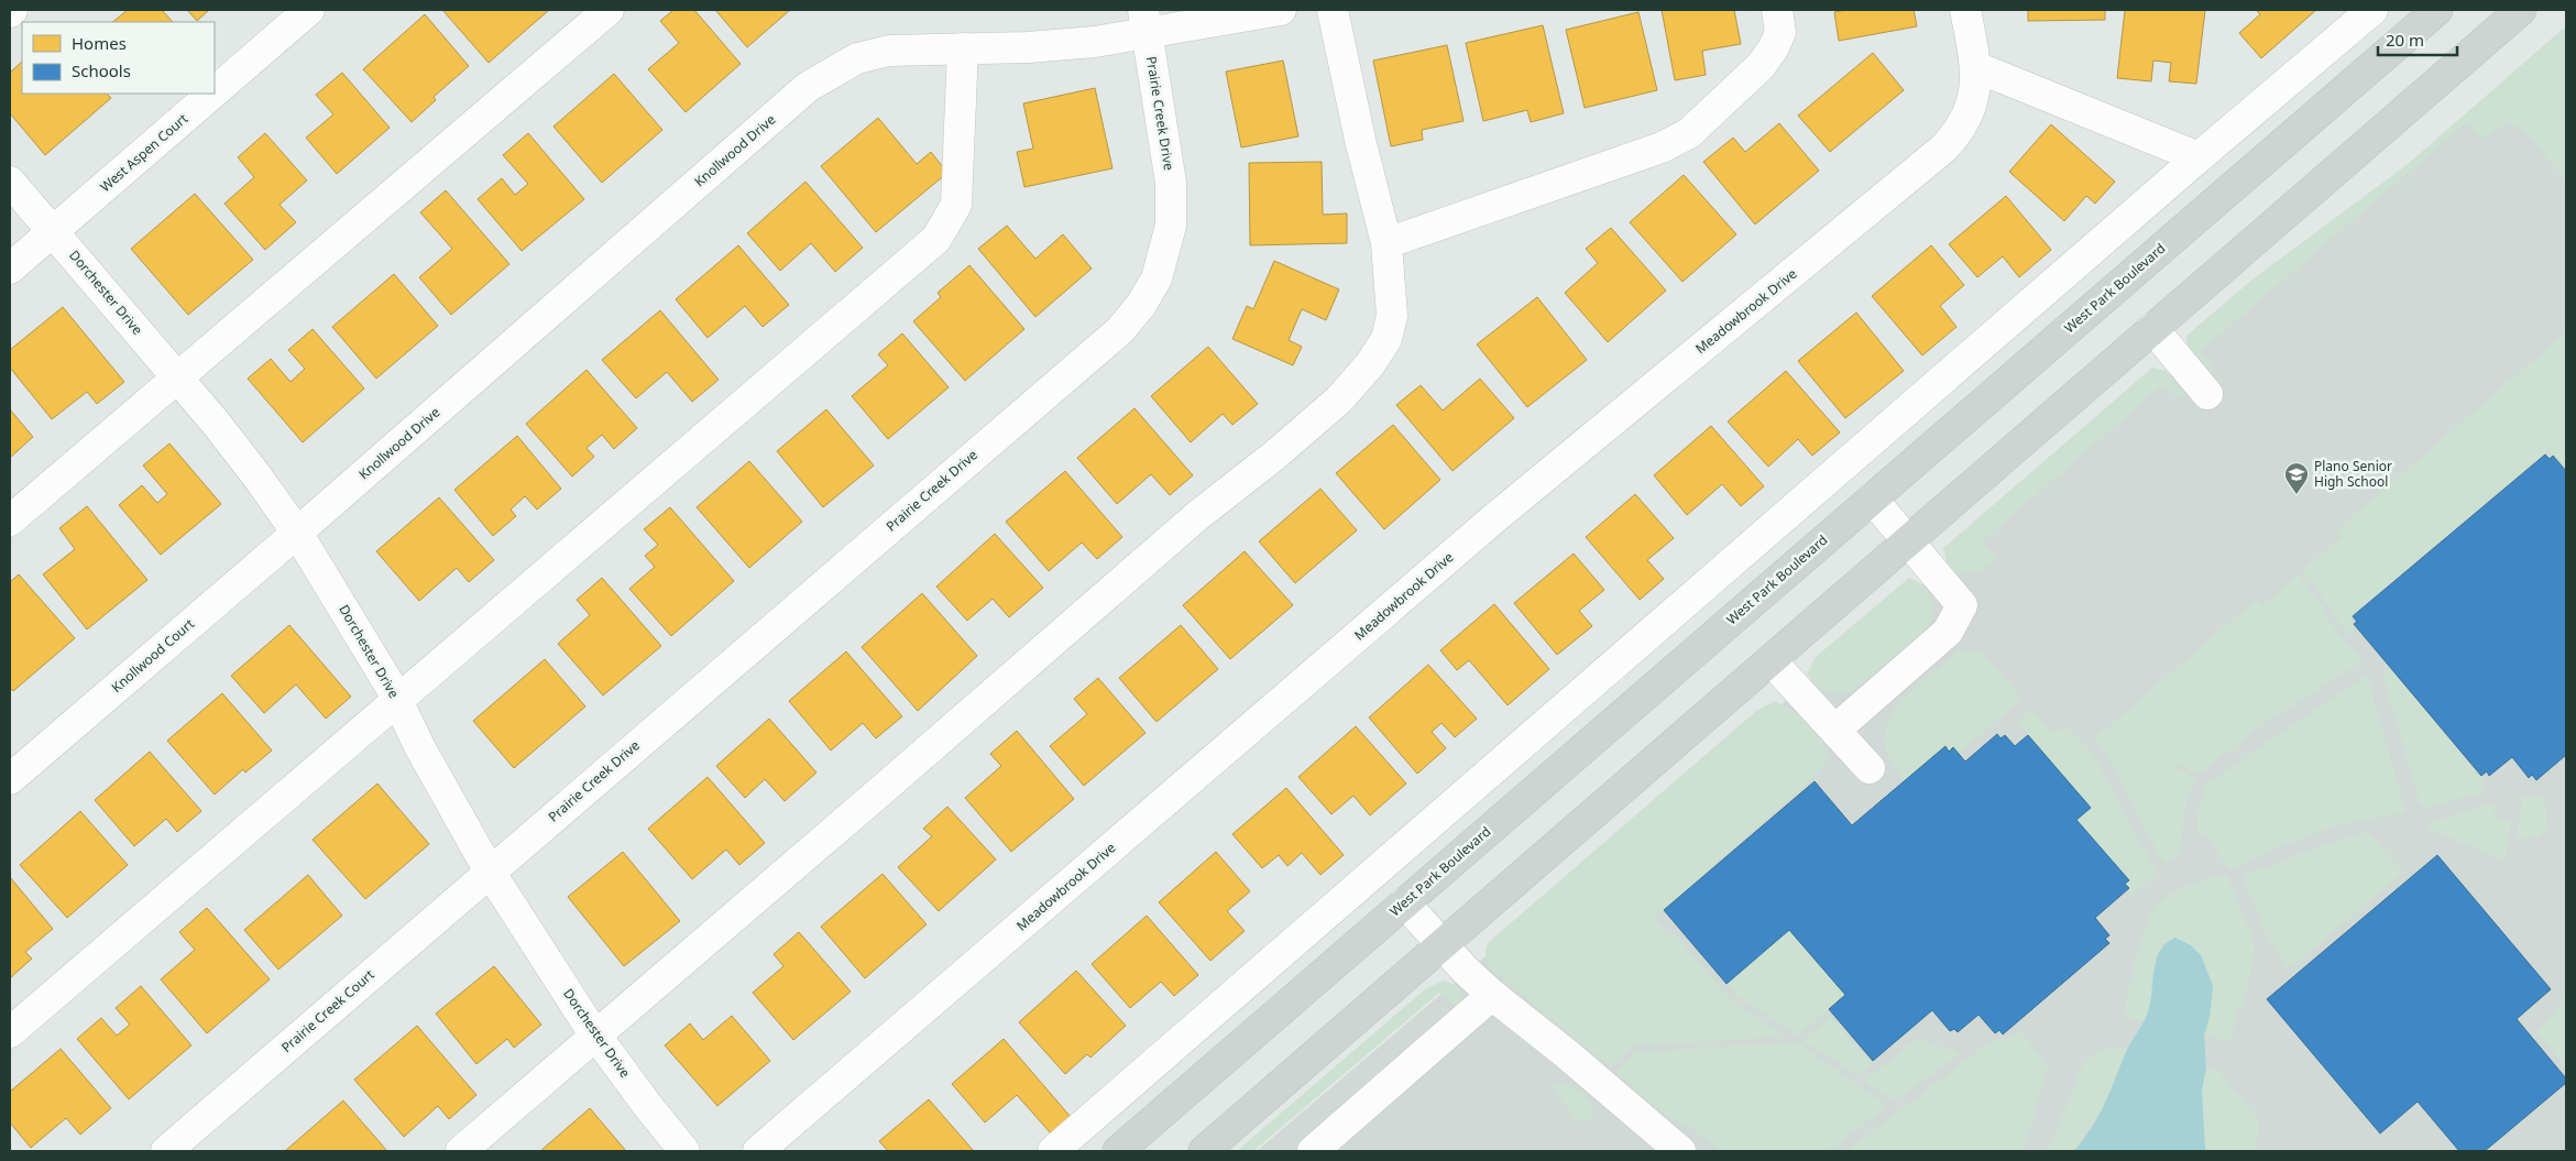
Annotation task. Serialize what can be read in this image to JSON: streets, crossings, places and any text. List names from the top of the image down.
{
  "streets": {
    "main road": ["West Park Boulevard"],
    "street": [
      "Prairie Creek Drive",
      "Knollwood Drive",
      "West Aspen Court",
      "Dorchester Drive",
      "Meadowbrook Drive",
      "Knollwood Court",
      "Prairie Creek Court"
    ]
  },
  "crossings": [
    ["Prairie Creek Drive", "Knollwood Drive"],
    ["Prairie Creek Drive", "Dorchester Drive"],
    ["Prairie Creek Drive", "Prairie Creek Court"],
    ["Knollwood Drive", "Dorchester Drive"],
    ["Knollwood Drive", "Knollwood Court"],
    ["West Aspen Court", "Dorchester Drive"],
    ["Dorchester Drive", "Knollwood Court"],
    ["Dorchester Drive", "Prairie Creek Court"]
  ],
  "places": {
    "school or university": ["Plano Senior High School"]
  },
  "legend": ["Homes", "Schools"],
  "scale_bar": "20 m"
}
